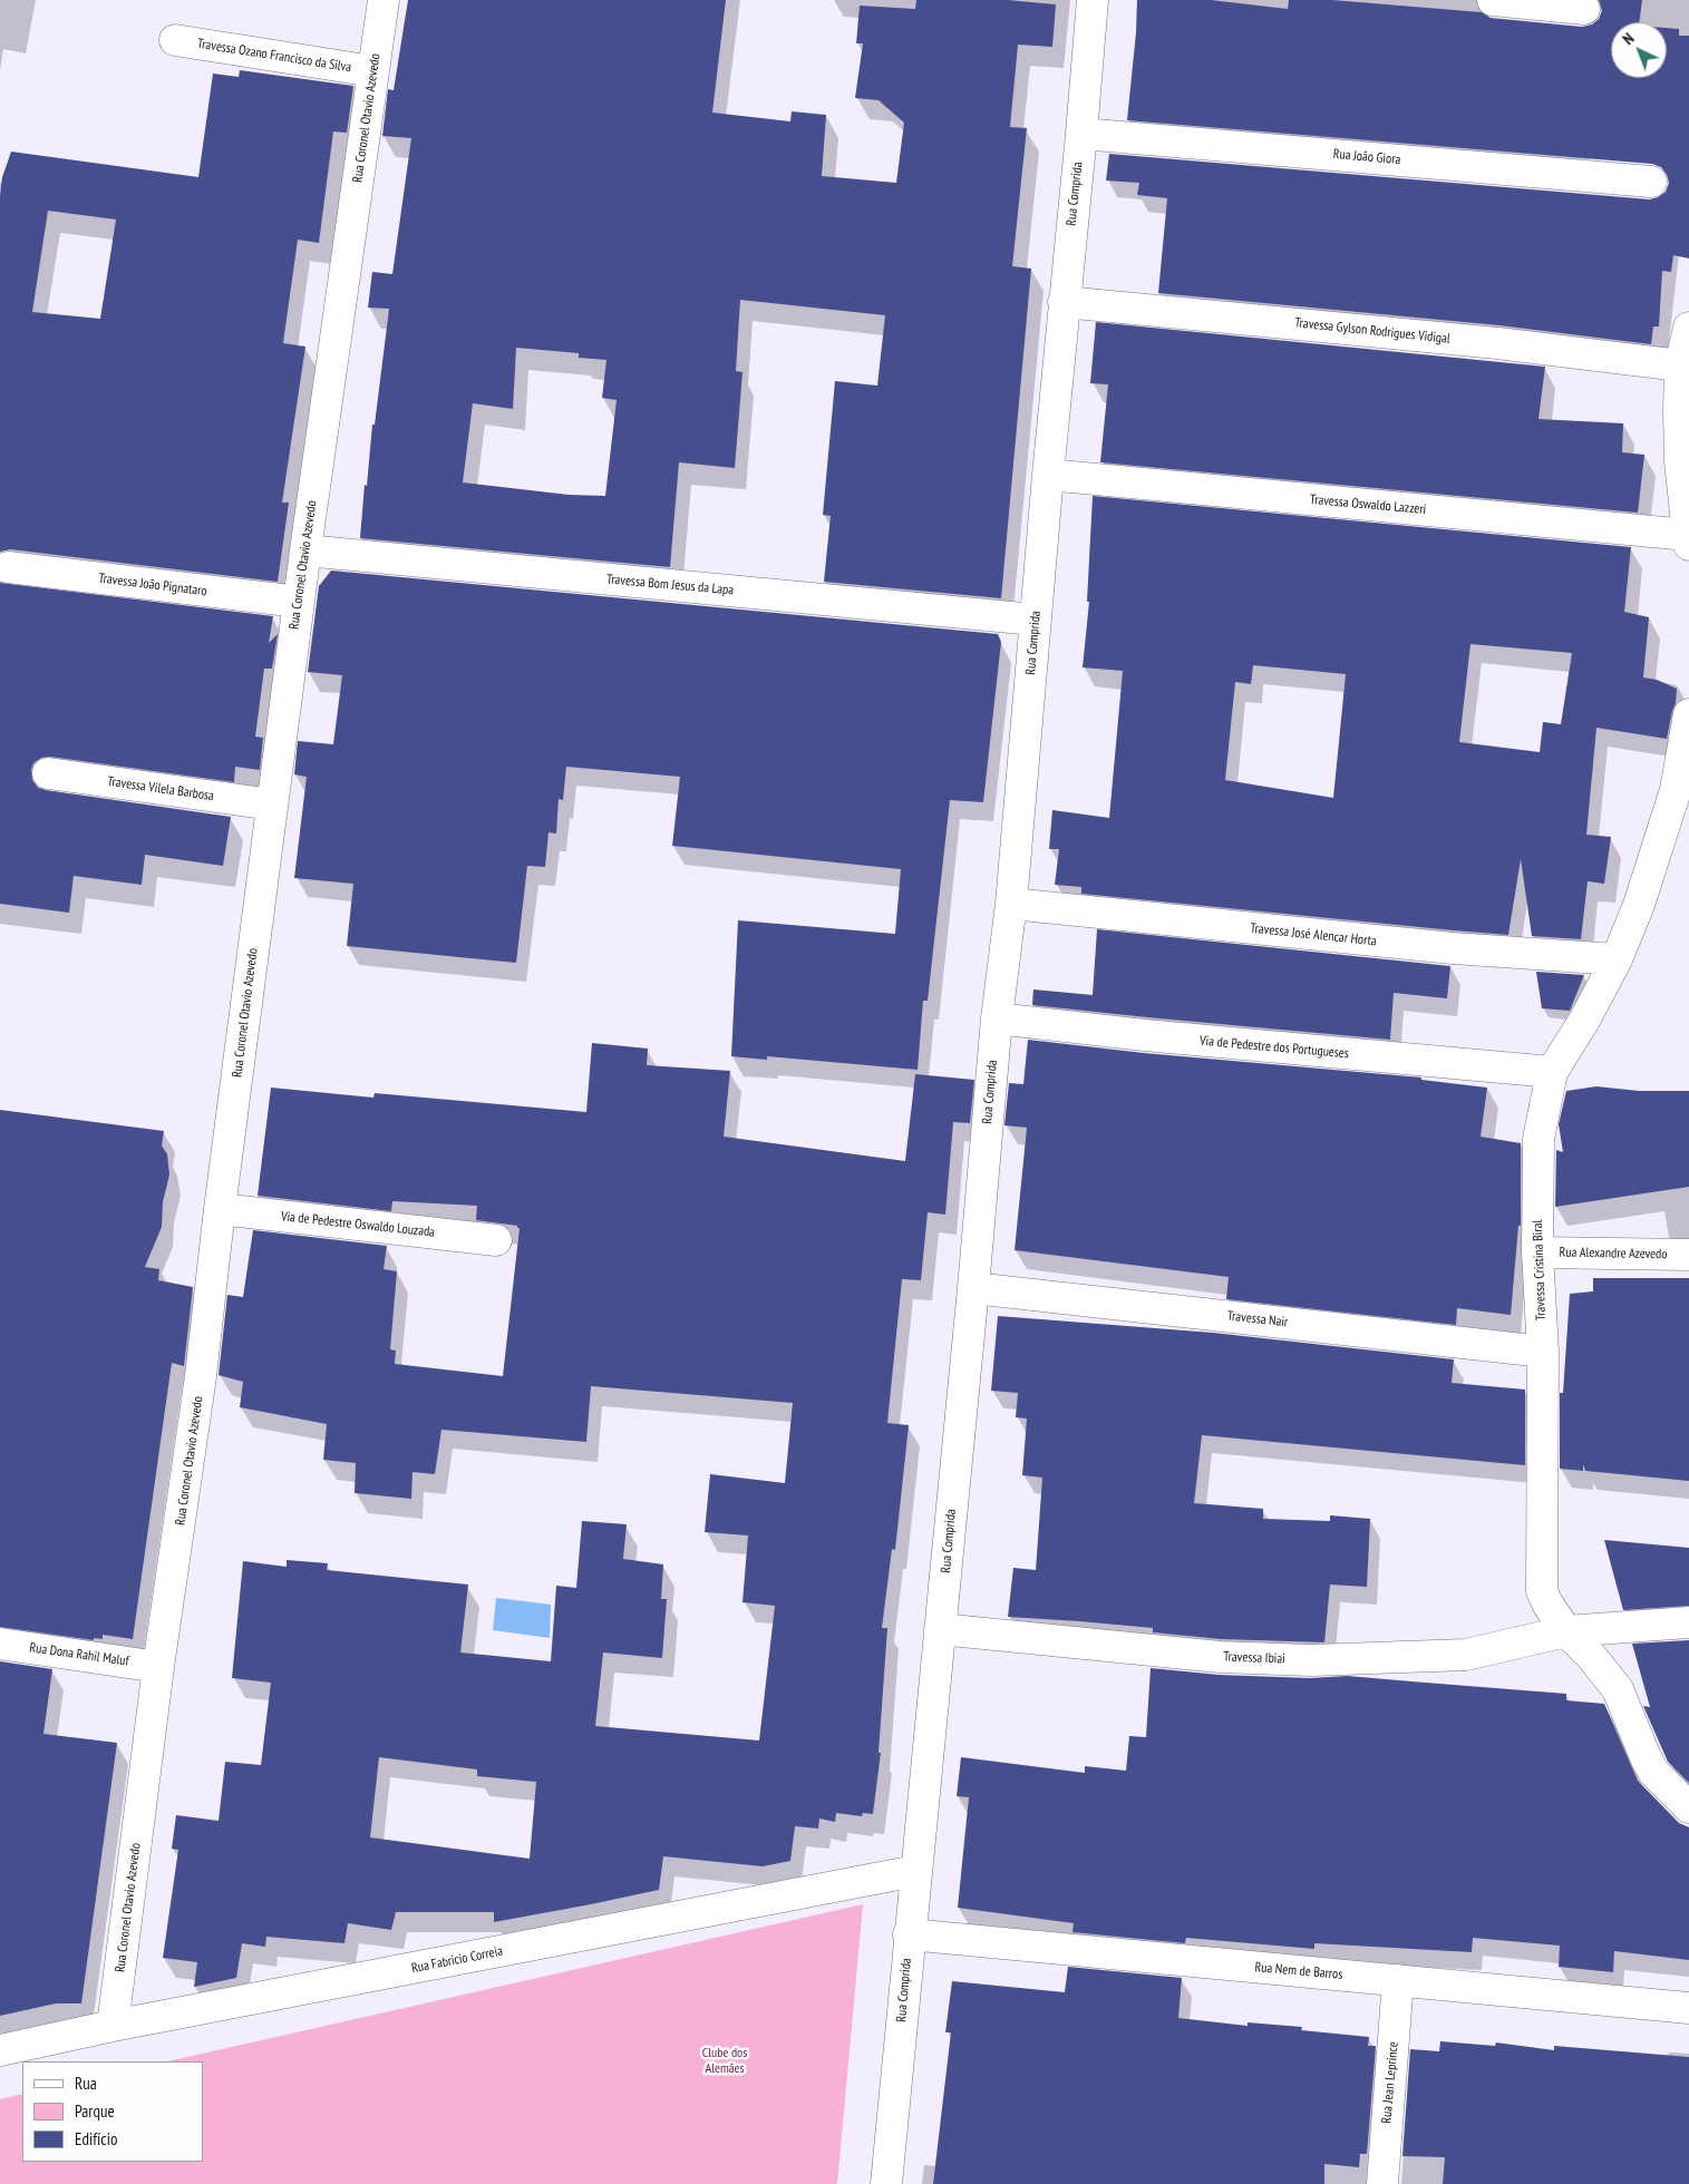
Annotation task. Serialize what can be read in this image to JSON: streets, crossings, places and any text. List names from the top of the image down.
{
  "streets": {
    "street": [
      "Travessa Ozano Francisco da Silva",
      "Rua Coronel Otavio Azevedo",
      "Rua João Giora",
      "Rua Comprida",
      "Travessa Gylson Rodrigues Vidigal",
      "Travessa Oswaldo Lazzeri",
      "Travessa João Pignataro",
      "Travessa Bom Jesus da Lapa",
      "Travessa Vilela Barbosa",
      "Travessa José Alencar Horta",
      "Via de Pedestre dos Portugueses",
      "Via de Pedestre Oswaldo Louzada",
      "Rua Alexandre Azevedo",
      "Travessa Cristina Biral",
      "Travessa Nair",
      "Rua Dona Rahil Maluf",
      "Travessa Ibiai",
      "Rua Fabricio Correia",
      "Rua Nem de Barros",
      "Rua Jean Leprince"
    ]
  },
  "crossings": [
    ["Travessa Ozano Francisco da Silva", "Rua Coronel Otavio Azevedo"],
    ["Rua Coronel Otavio Azevedo", "Travessa João Pignataro"],
    ["Rua Coronel Otavio Azevedo", "Travessa Bom Jesus da Lapa"],
    ["Rua Coronel Otavio Azevedo", "Travessa Vilela Barbosa"],
    ["Rua Coronel Otavio Azevedo", "Via de Pedestre Oswaldo Louzada"],
    ["Rua Coronel Otavio Azevedo", "Rua Dona Rahil Maluf"],
    ["Rua Coronel Otavio Azevedo", "Rua Fabricio Correia"],
    ["Rua João Giora", "Rua Comprida"],
    ["Rua Comprida", "Travessa Gylson Rodrigues Vidigal"],
    ["Rua Comprida", "Travessa Oswaldo Lazzeri"],
    ["Rua Comprida", "Travessa Bom Jesus da Lapa"],
    ["Rua Comprida", "Travessa José Alencar Horta"],
    ["Rua Comprida", "Via de Pedestre dos Portugueses"],
    ["Rua Comprida", "Travessa Nair"],
    ["Rua Comprida", "Travessa Ibiai"],
    ["Rua Comprida", "Rua Fabricio Correia"],
    ["Rua Comprida", "Rua Nem de Barros"],
    ["Travessa José Alencar Horta", "Travessa Cristina Biral"],
    ["Via de Pedestre dos Portugueses", "Travessa Cristina Biral"],
    ["Rua Alexandre Azevedo", "Travessa Cristina Biral"],
    ["Travessa Cristina Biral", "Travessa Nair"],
    ["Travessa Cristina Biral", "Travessa Ibiai"],
    ["Rua Nem de Barros", "Rua Jean Leprince"]
  ],
  "parks": ["Clube dos Alemães"],
  "legend": ["Rua", "Parque", "Edifício"],
  "north": "top left"
}
